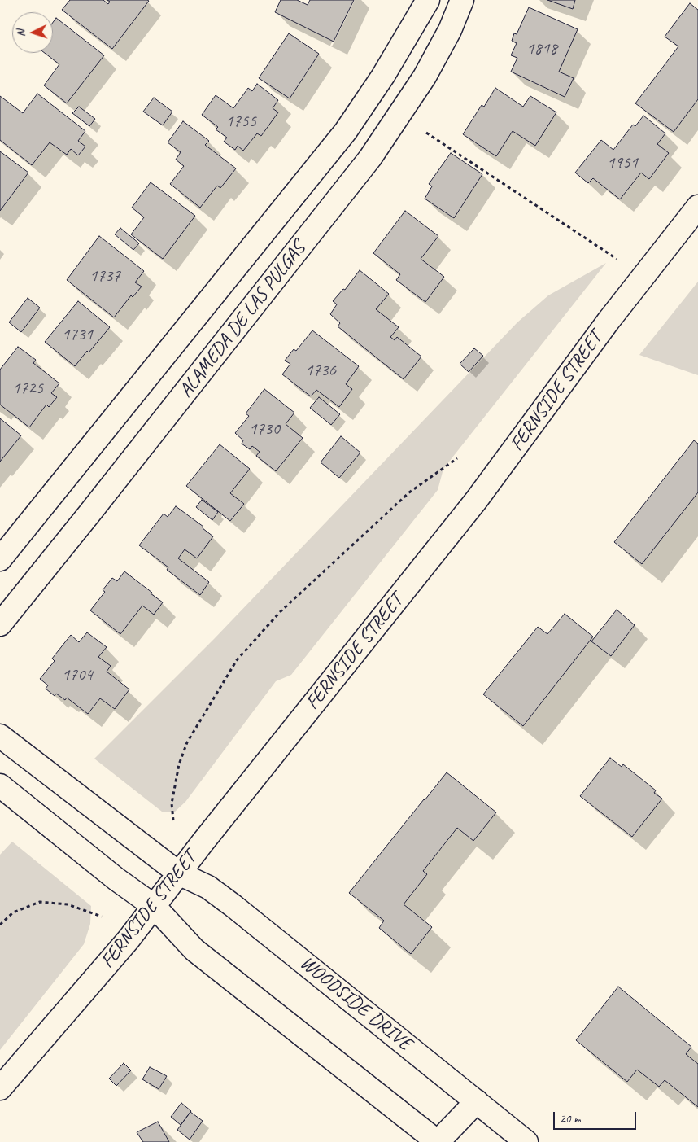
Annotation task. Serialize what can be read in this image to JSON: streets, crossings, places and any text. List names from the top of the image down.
{
  "streets": {
    "street": ["ALAMEDA DE LAS PULGAS", "FERNSIDE STREET", "WOODSIDE DRIVE"]
  },
  "crossings": [
    ["FERNSIDE STREET", "WOODSIDE DRIVE"]
  ],
  "house_numbers": [
    "1818",
    "1755",
    "1951",
    "1737",
    "1731",
    "1736",
    "1725",
    "1730",
    "1704"
  ],
  "scale_bar": "20 m",
  "north": "left"
}
